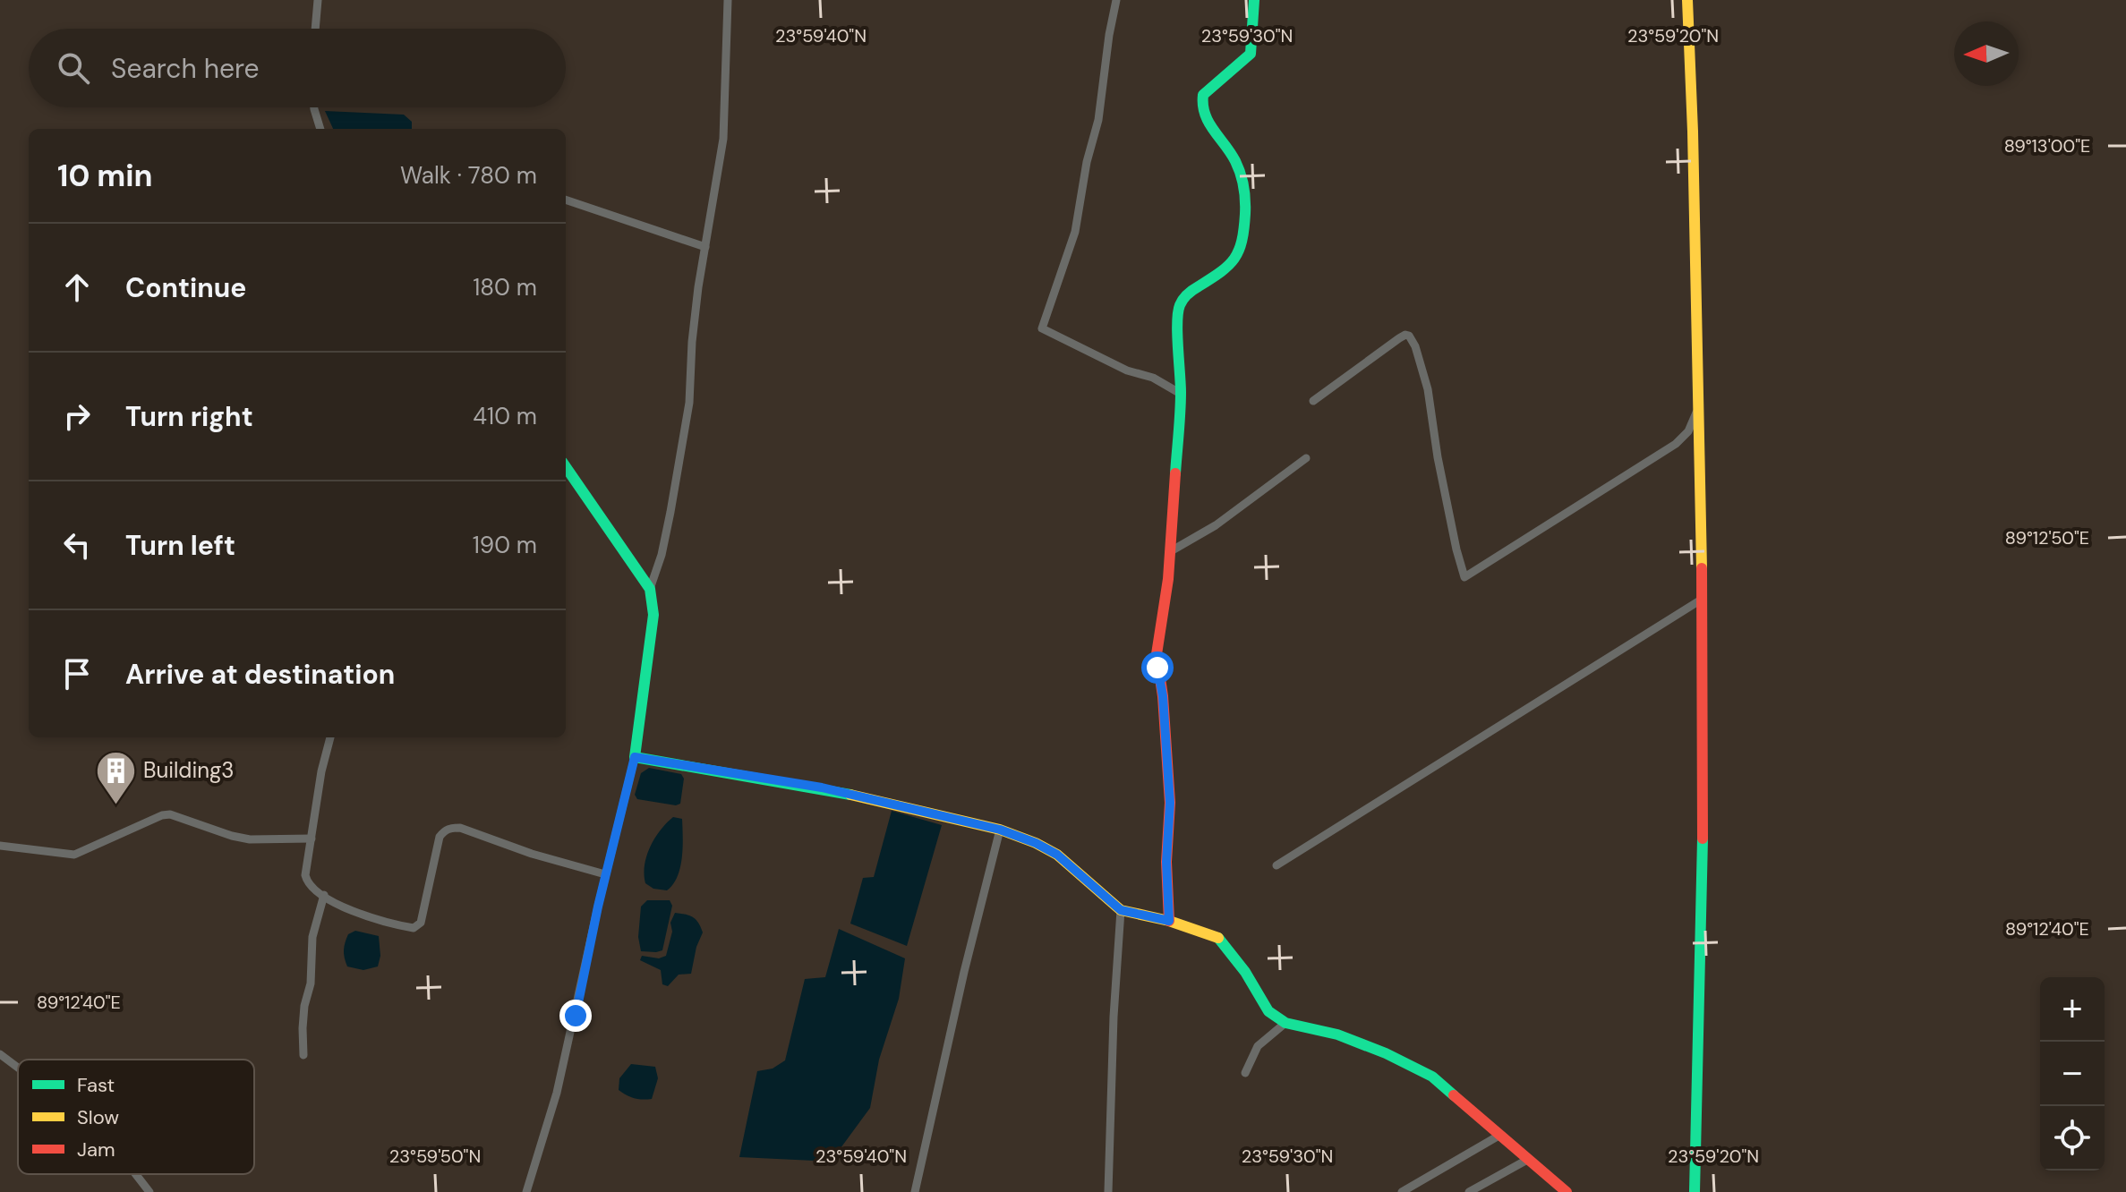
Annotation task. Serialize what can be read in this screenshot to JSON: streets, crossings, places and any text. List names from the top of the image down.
{
  "places": {
    "building": ["Building3"]
  },
  "legend": ["Fast", "Slow", "Jam"],
  "north": "left",
  "page": {
    "search": "Search here",
    "heading": ["10 min", "Walk · 780 m"],
    "list": [
      ["Continue", "180 m"],
      ["Turn right", "410 m"],
      ["Turn left", "190 m"],
      "Arrive at destination"
    ],
    "map_buttons": ["+", "−"]
  },
  "coordinates": [
    "23°59'40\"N",
    "23°59'30\"N",
    "23°59'20\"N",
    "89°13'00\"E",
    "89°12'50\"E",
    "89°12'40\"E",
    "23°59'50\"N"
  ]
}
